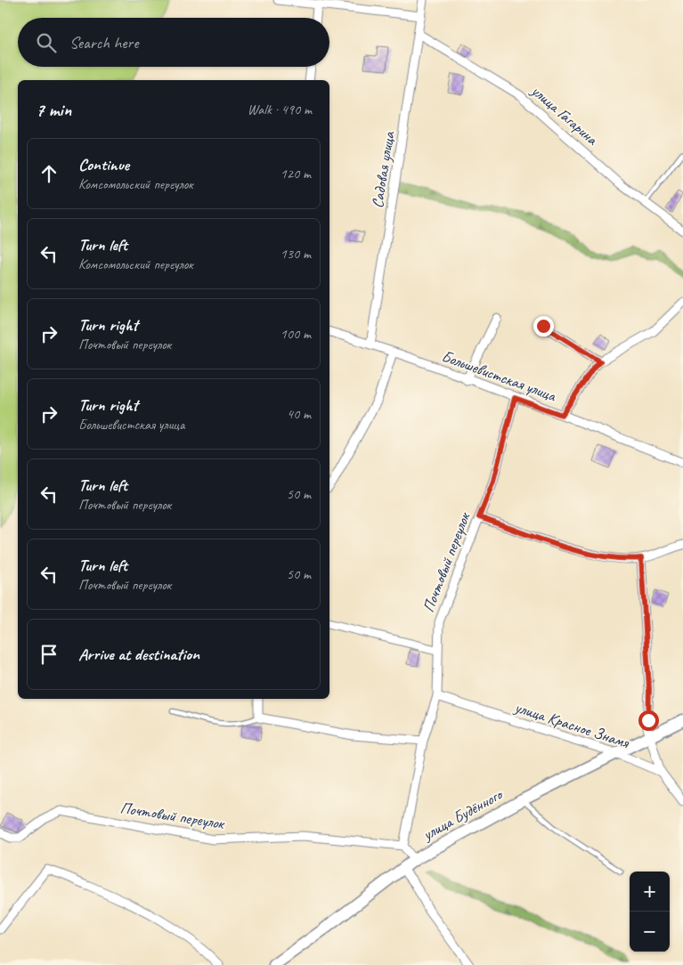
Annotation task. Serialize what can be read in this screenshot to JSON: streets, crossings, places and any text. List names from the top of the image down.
{
  "streets": {
    "main road": ["улица Будённого"],
    "street": [
      "улица Гагарина",
      "Садовая улица",
      "Большевистская улица",
      "Почтовый переулок",
      "улица Красное Знамя"
    ]
  },
  "crossings": [
    ["улица Гагарина", "Садовая улица"],
    ["Садовая улица", "Большевистская улица"],
    ["Большевистская улица", "Почтовый переулок"],
    ["Почтовый переулок", "улица Красное Знамя"],
    ["улица Красное Знамя", "улица Будённого"]
  ],
  "page": {
    "search": "Search here",
    "heading": ["7 min", "Walk · 490 m"],
    "list": [
      ["Continue", "Комсомольский переулок", "120 m"],
      ["Turn left", "Комсомольский переулок", "130 m"],
      ["Turn right", "Почтовый переулок", "100 m"],
      ["Turn right", "Большевистская улица", "40 m"],
      ["Turn left", "Почтовый переулок", "50 m"],
      ["Turn left", "Почтовый переулок", "50 m"],
      "Arrive at destination"
    ],
    "map_buttons": ["+", "−"]
  }
}
